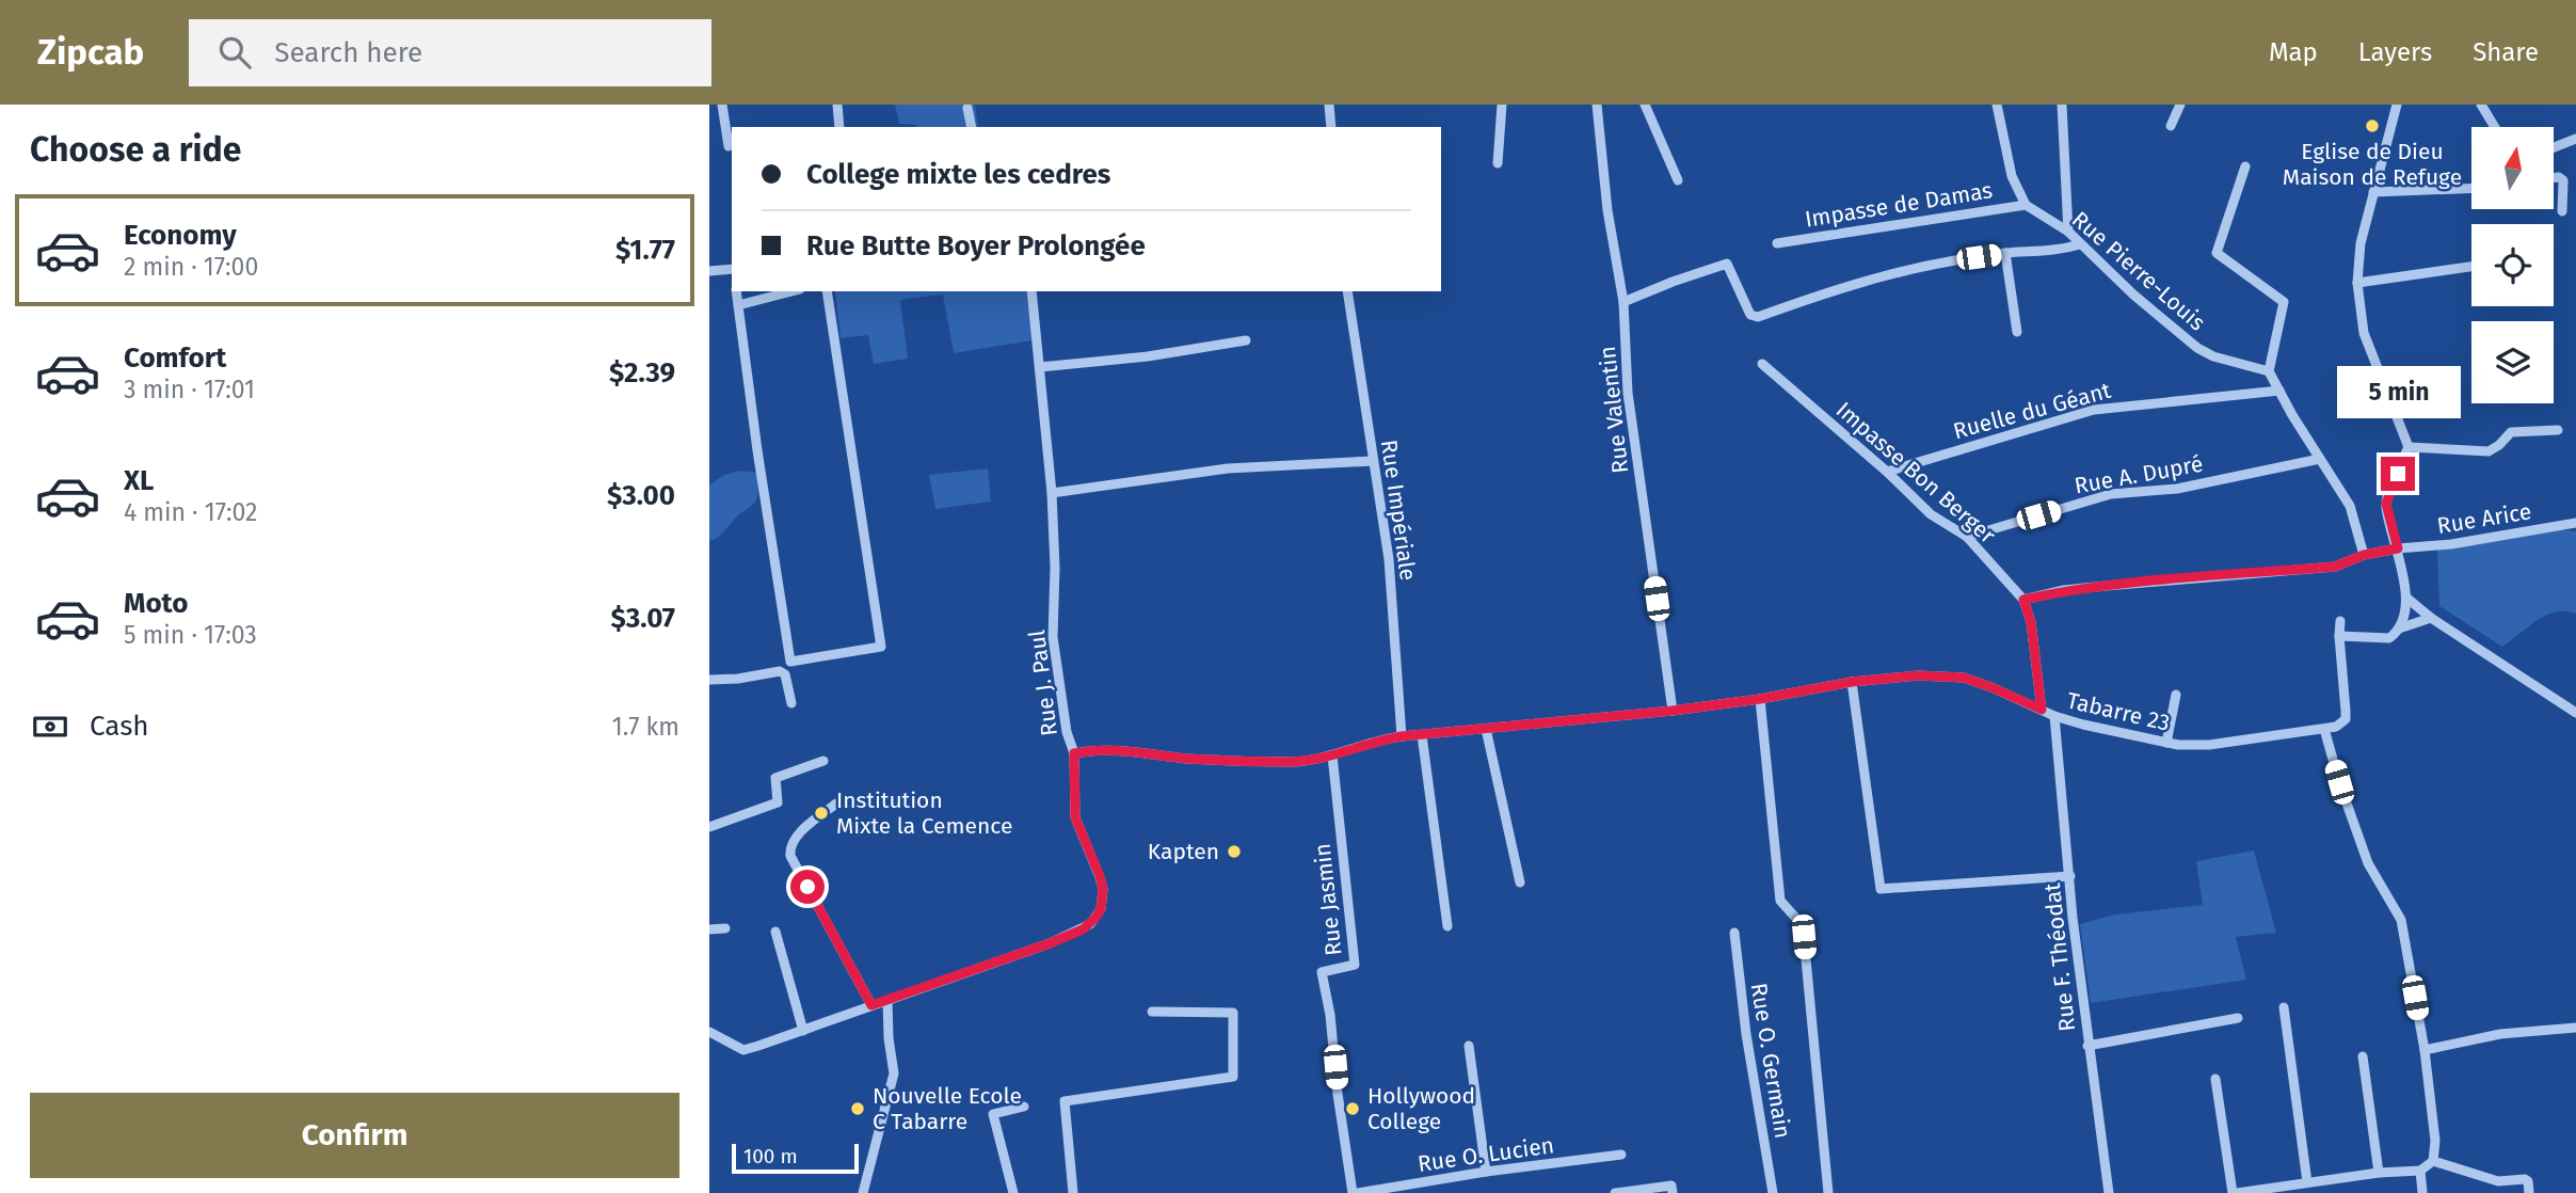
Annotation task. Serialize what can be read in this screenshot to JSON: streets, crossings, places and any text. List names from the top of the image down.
{
  "streets": {
    "street": [
      "Impasse de Damas",
      "Rue Pierre-Louis",
      "Rue Valentin",
      "Ruelle du Géant",
      "Impasse Bon Berger",
      "Rue A. Dupré",
      "Rue Impériale",
      "Rue Arice",
      "Rue J. Paul",
      "Tabarre 23",
      "Rue Jasmin",
      "Rue F. Théodat",
      "Rue O. Germain",
      "Rue O. Lucien"
    ]
  },
  "crossings": [
    ["Impasse de Damas", "Rue Pierre-Louis"],
    ["Rue Valentin", "Tabarre 23"],
    ["Ruelle du Géant", "Impasse Bon Berger"],
    ["Impasse Bon Berger", "Rue A. Dupré"],
    ["Impasse Bon Berger", "Tabarre 23"],
    ["Rue Impériale", "Tabarre 23"],
    ["Rue J. Paul", "Tabarre 23"],
    ["Tabarre 23", "Rue Jasmin"],
    ["Tabarre 23", "Rue F. Théodat"],
    ["Rue Jasmin", "Rue O. Lucien"]
  ],
  "places": [
    "Eglise de Dieu Maison de Refuge",
    "Institution Mixte la Cemence",
    "Kapten",
    "Nouvelle Ecole C Tabarre",
    "Hollywood College"
  ],
  "scale_bar": "100 m",
  "north": "top",
  "page": {
    "header": "Zipcab",
    "search": "Search here",
    "nav": ["Map", "Layers", "Share"],
    "heading": "Choose a ride",
    "banner": ["College mixte les cedres", "Rue Butte Boyer Prolongée"],
    "list": [
      {
        "name": "Economy",
        "note": "2 min · 17:00",
        "value": "$1.77"
      },
      {
        "name": "Comfort",
        "note": "3 min · 17:01",
        "value": "$2.39"
      },
      {
        "name": "XL",
        "note": "4 min · 17:02",
        "value": "$3.00"
      },
      {
        "name": "Moto",
        "note": "5 min · 17:03",
        "value": "$3.07"
      }
    ],
    "bubble": "5 min",
    "pay": ["Cash", "1.7 km"],
    "buttons": "Confirm",
    "scale": "100 m"
  }
}
